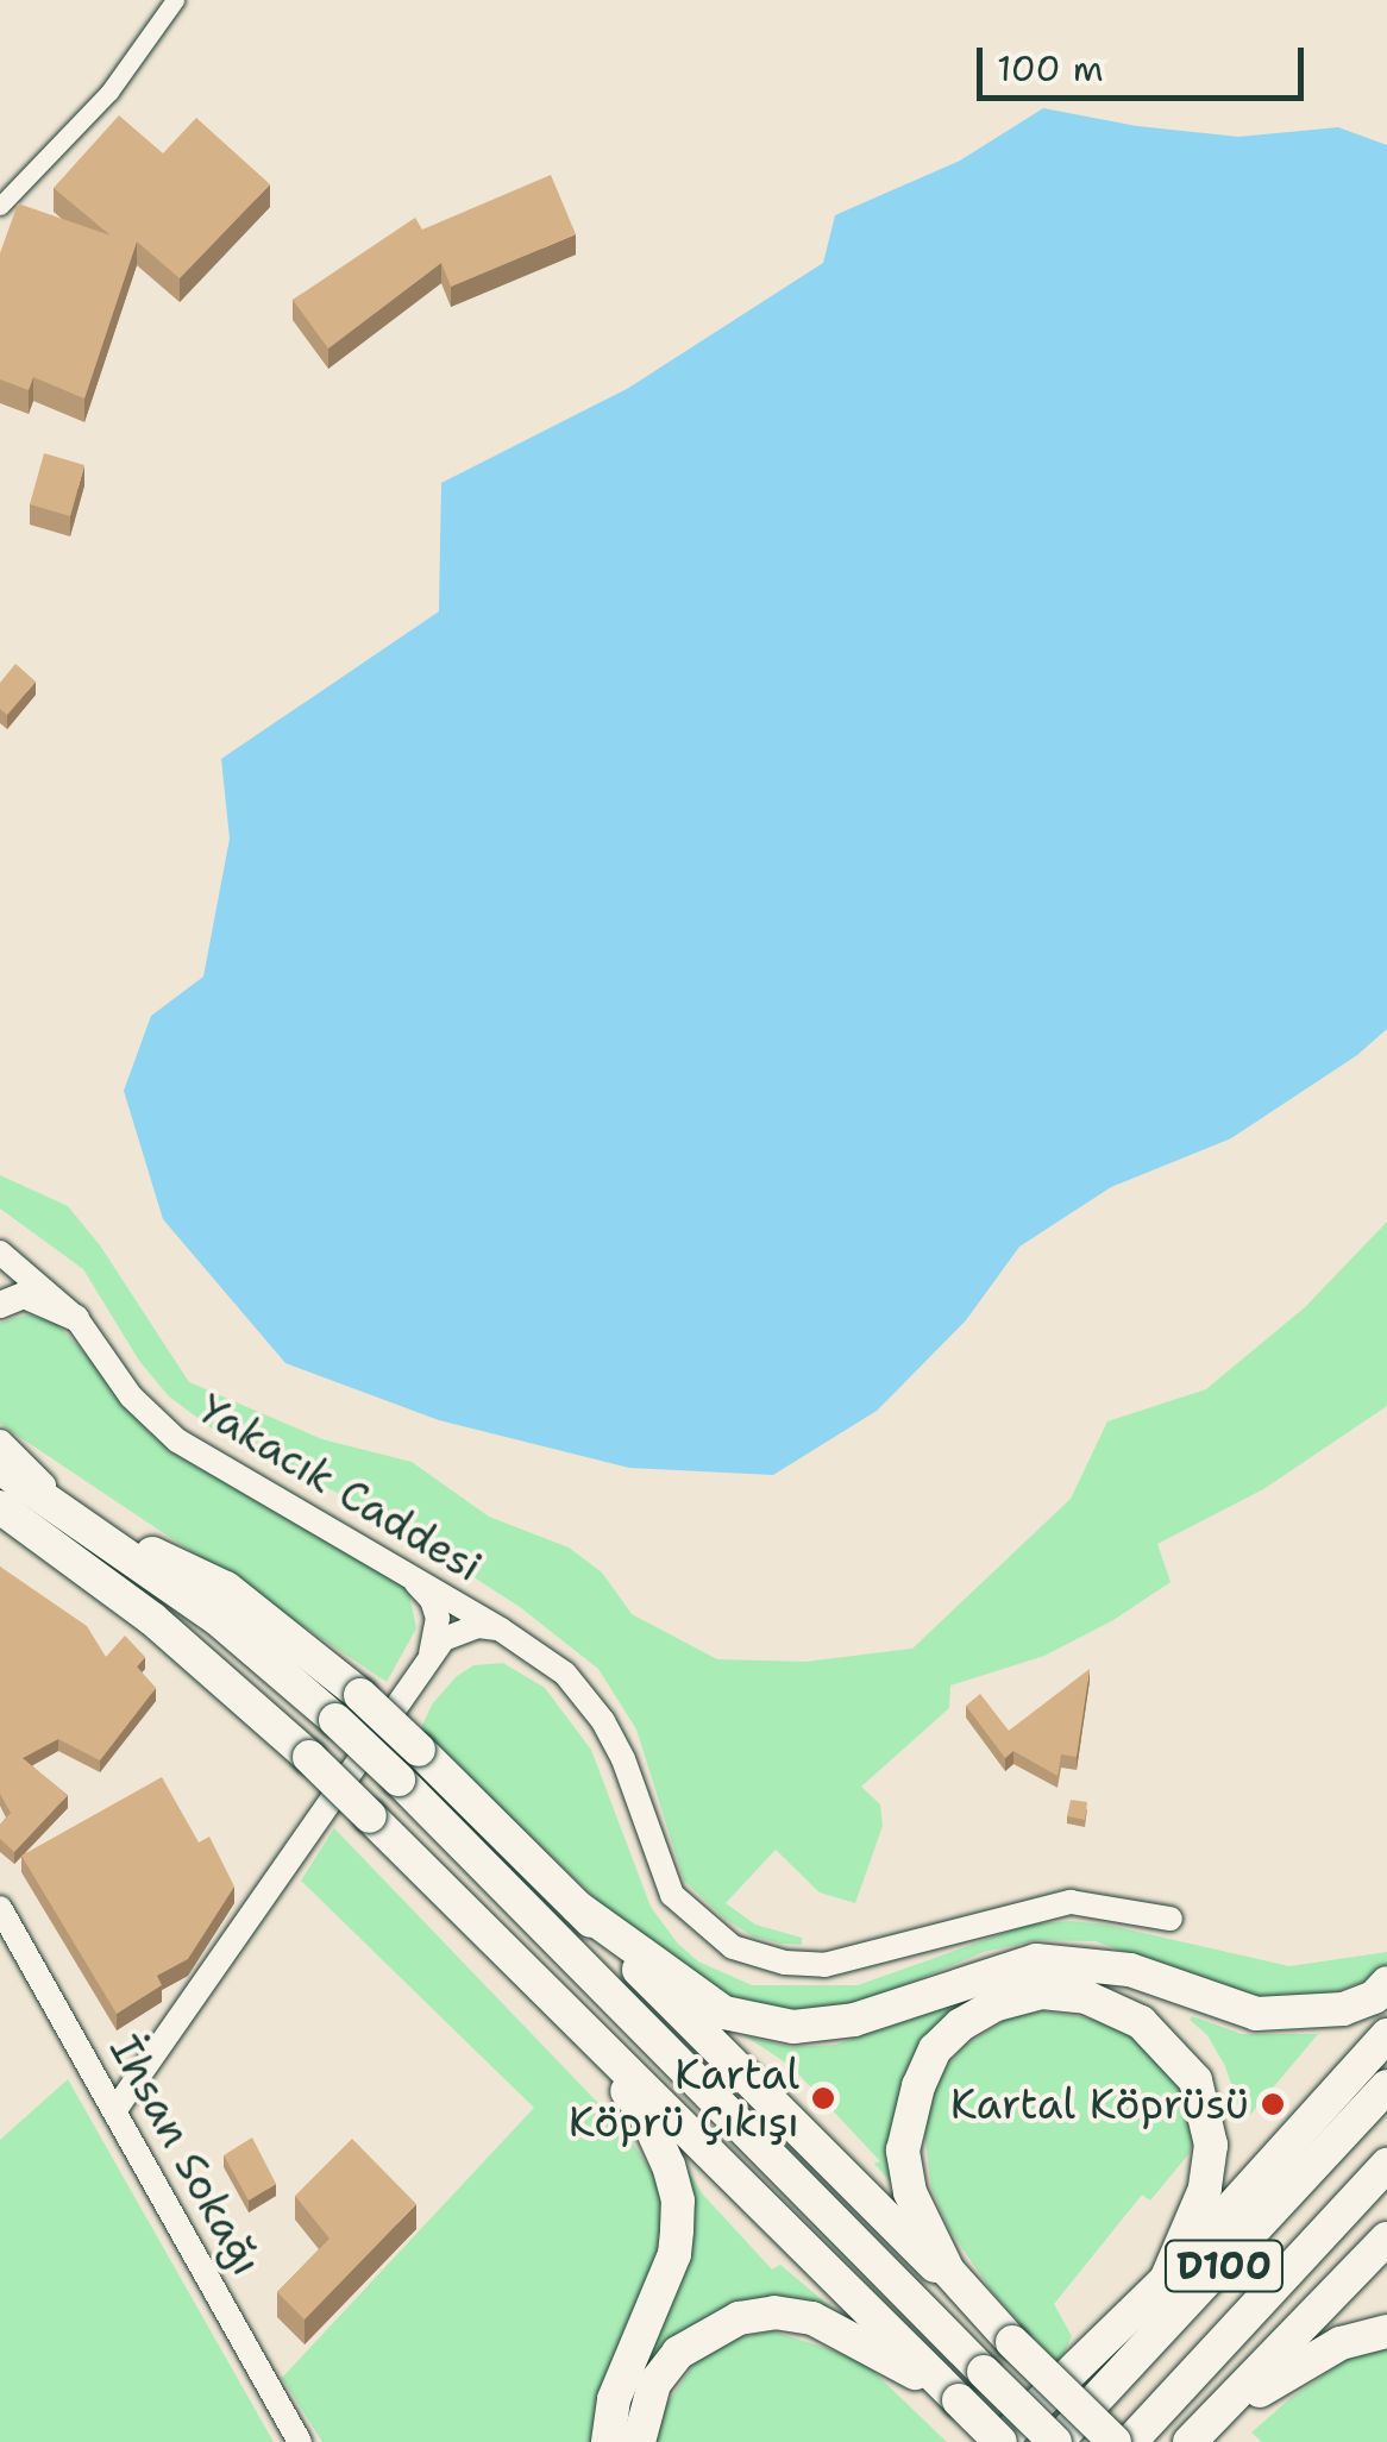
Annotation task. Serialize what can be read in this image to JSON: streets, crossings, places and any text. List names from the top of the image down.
{
  "streets": {
    "highway": ["D100"],
    "street": ["Yakacık Caddesi", "İhsan Sokağı"]
  },
  "places": ["Kartal Köprü Çıkışı", "Kartal Köprüsü"],
  "scale_bar": "100 m"
}
